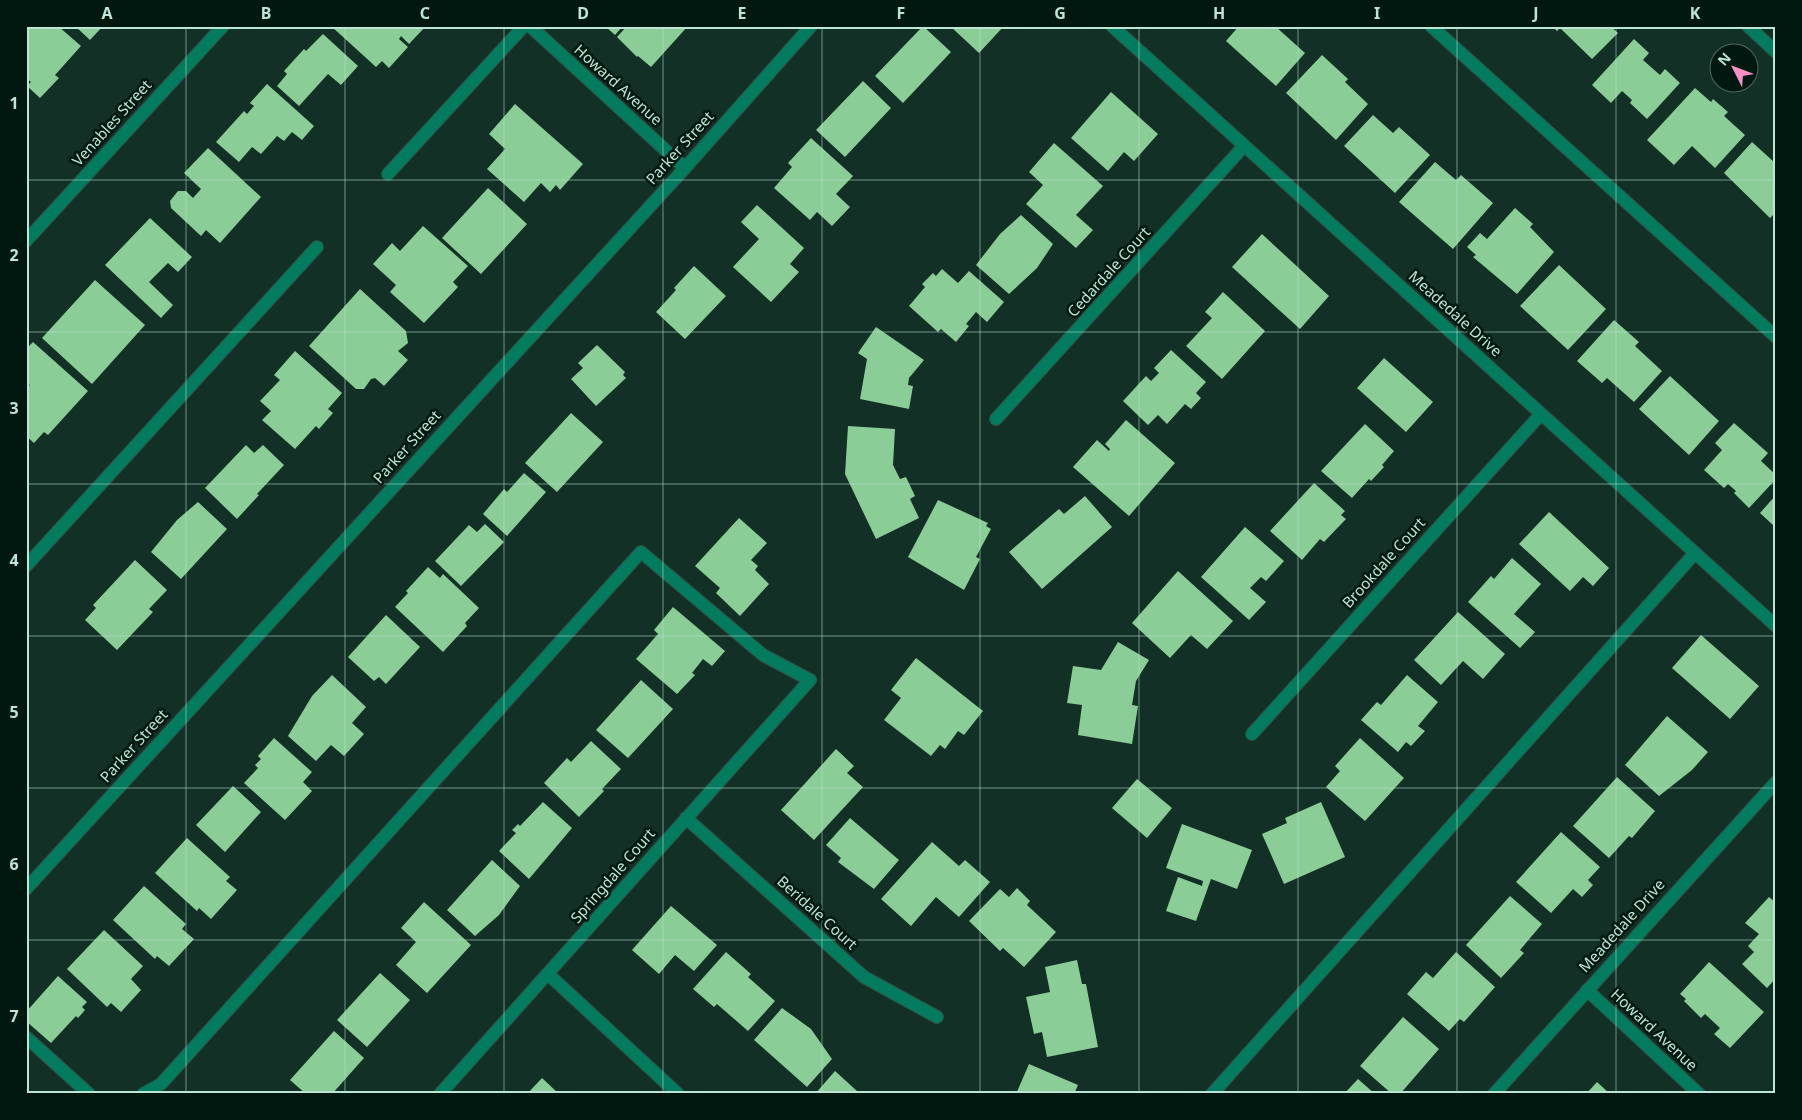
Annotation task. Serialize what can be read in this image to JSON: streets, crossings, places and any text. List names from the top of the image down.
{
  "streets": {
    "street": [
      "Howard Avenue",
      "Venables Street",
      "Parker Street",
      "Cedardale Court",
      "Meadedale Drive",
      "Brookdale Court",
      "Springdale Court",
      "Beridale Court"
    ]
  },
  "crossings": [
    ["Howard Avenue", "Parker Street"],
    ["Howard Avenue", "Meadedale Drive"],
    ["Cedardale Court", "Meadedale Drive"],
    ["Meadedale Drive", "Brookdale Court"],
    ["Springdale Court", "Beridale Court"]
  ],
  "north": "top left",
  "grid": {
    "columns": [
      "A",
      "B",
      "C",
      "D",
      "E",
      "F",
      "G",
      "H",
      "I",
      "J",
      "K"
    ],
    "rows": [
      "1",
      "2",
      "3",
      "4",
      "5",
      "6",
      "7"
    ]
  }
}
